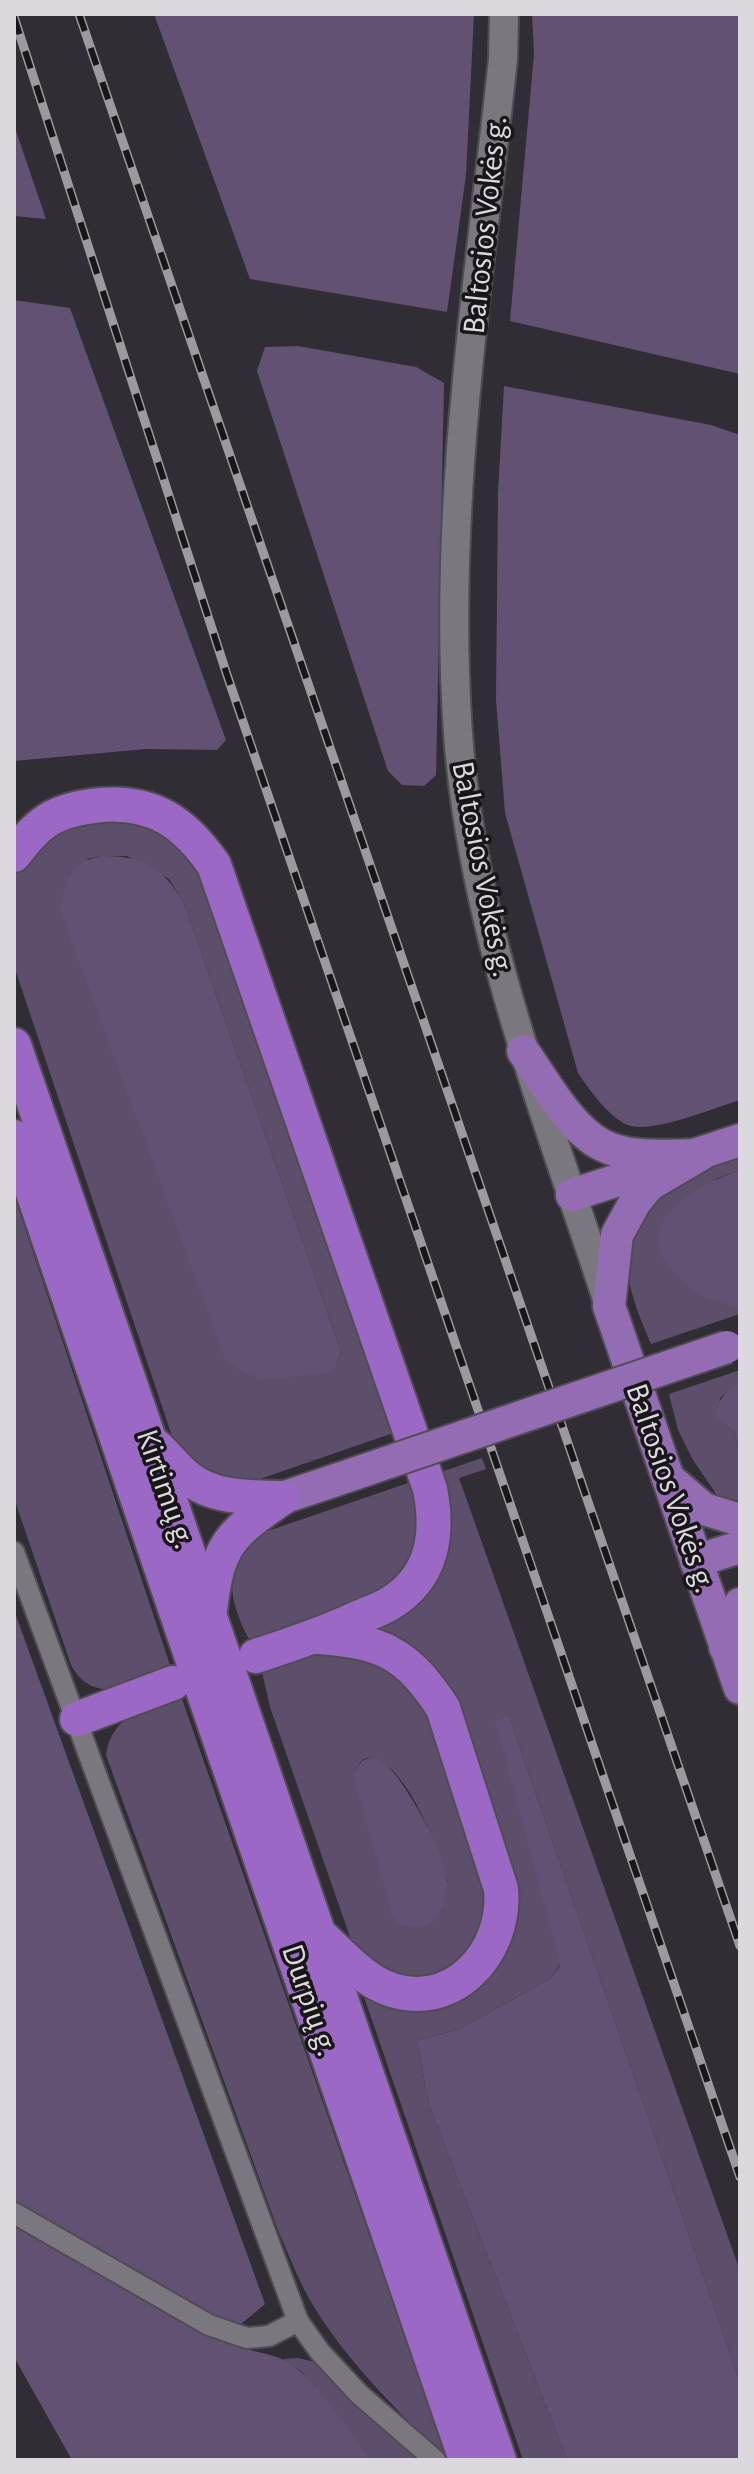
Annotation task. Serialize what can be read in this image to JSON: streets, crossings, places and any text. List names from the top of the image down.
{
  "streets": {
    "highway": ["Kirtimų g.", "Durpių g."],
    "main road": ["Baltosios Vokės g."]
  },
  "crossings": [
    ["Kirtimų g.", "Durpių g."]
  ]
}
